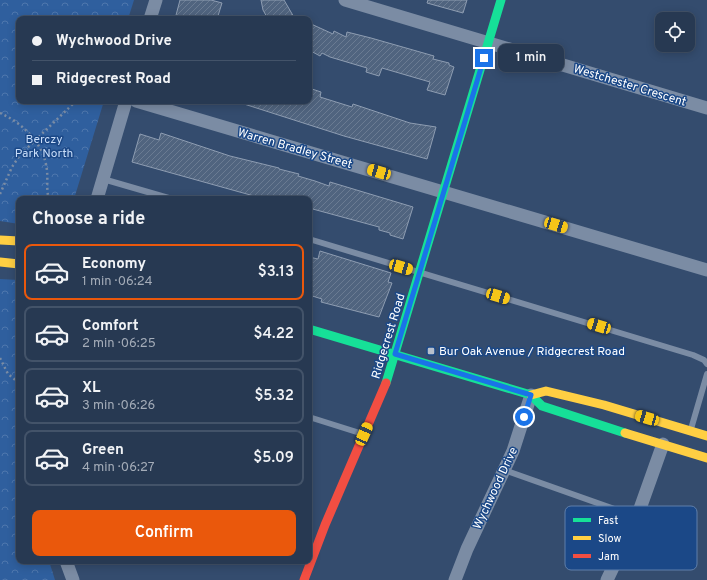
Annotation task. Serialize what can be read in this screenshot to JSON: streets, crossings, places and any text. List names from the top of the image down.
{
  "streets": {
    "street": [
      "Westchester Crescent",
      "Warren Bradley Street",
      "Ridgecrest Road",
      "Wychwood Drive"
    ]
  },
  "crossings": [
    ["Westchester Crescent", "Ridgecrest Road"],
    ["Warren Bradley Street", "Ridgecrest Road"]
  ],
  "parks": ["Berczy Park North"],
  "places": {
    "transit": ["Bur Oak Avenue / Ridgecrest Road"]
  },
  "legend": ["Fast", "Slow", "Jam"],
  "page": {
    "banner": ["Wychwood Drive", "Ridgecrest Road"],
    "bubble": "1 min",
    "heading": "Choose a ride",
    "list": [
      {
        "name": "Economy",
        "note": "1 min · 06:24",
        "value": "$3.13"
      },
      {
        "name": "Comfort",
        "note": "2 min · 06:25",
        "value": "$4.22"
      },
      {
        "name": "XL",
        "note": "3 min · 06:26",
        "value": "$5.32"
      },
      {
        "name": "Green",
        "note": "4 min · 06:27",
        "value": "$5.09"
      }
    ],
    "buttons": "Confirm"
  }
}
